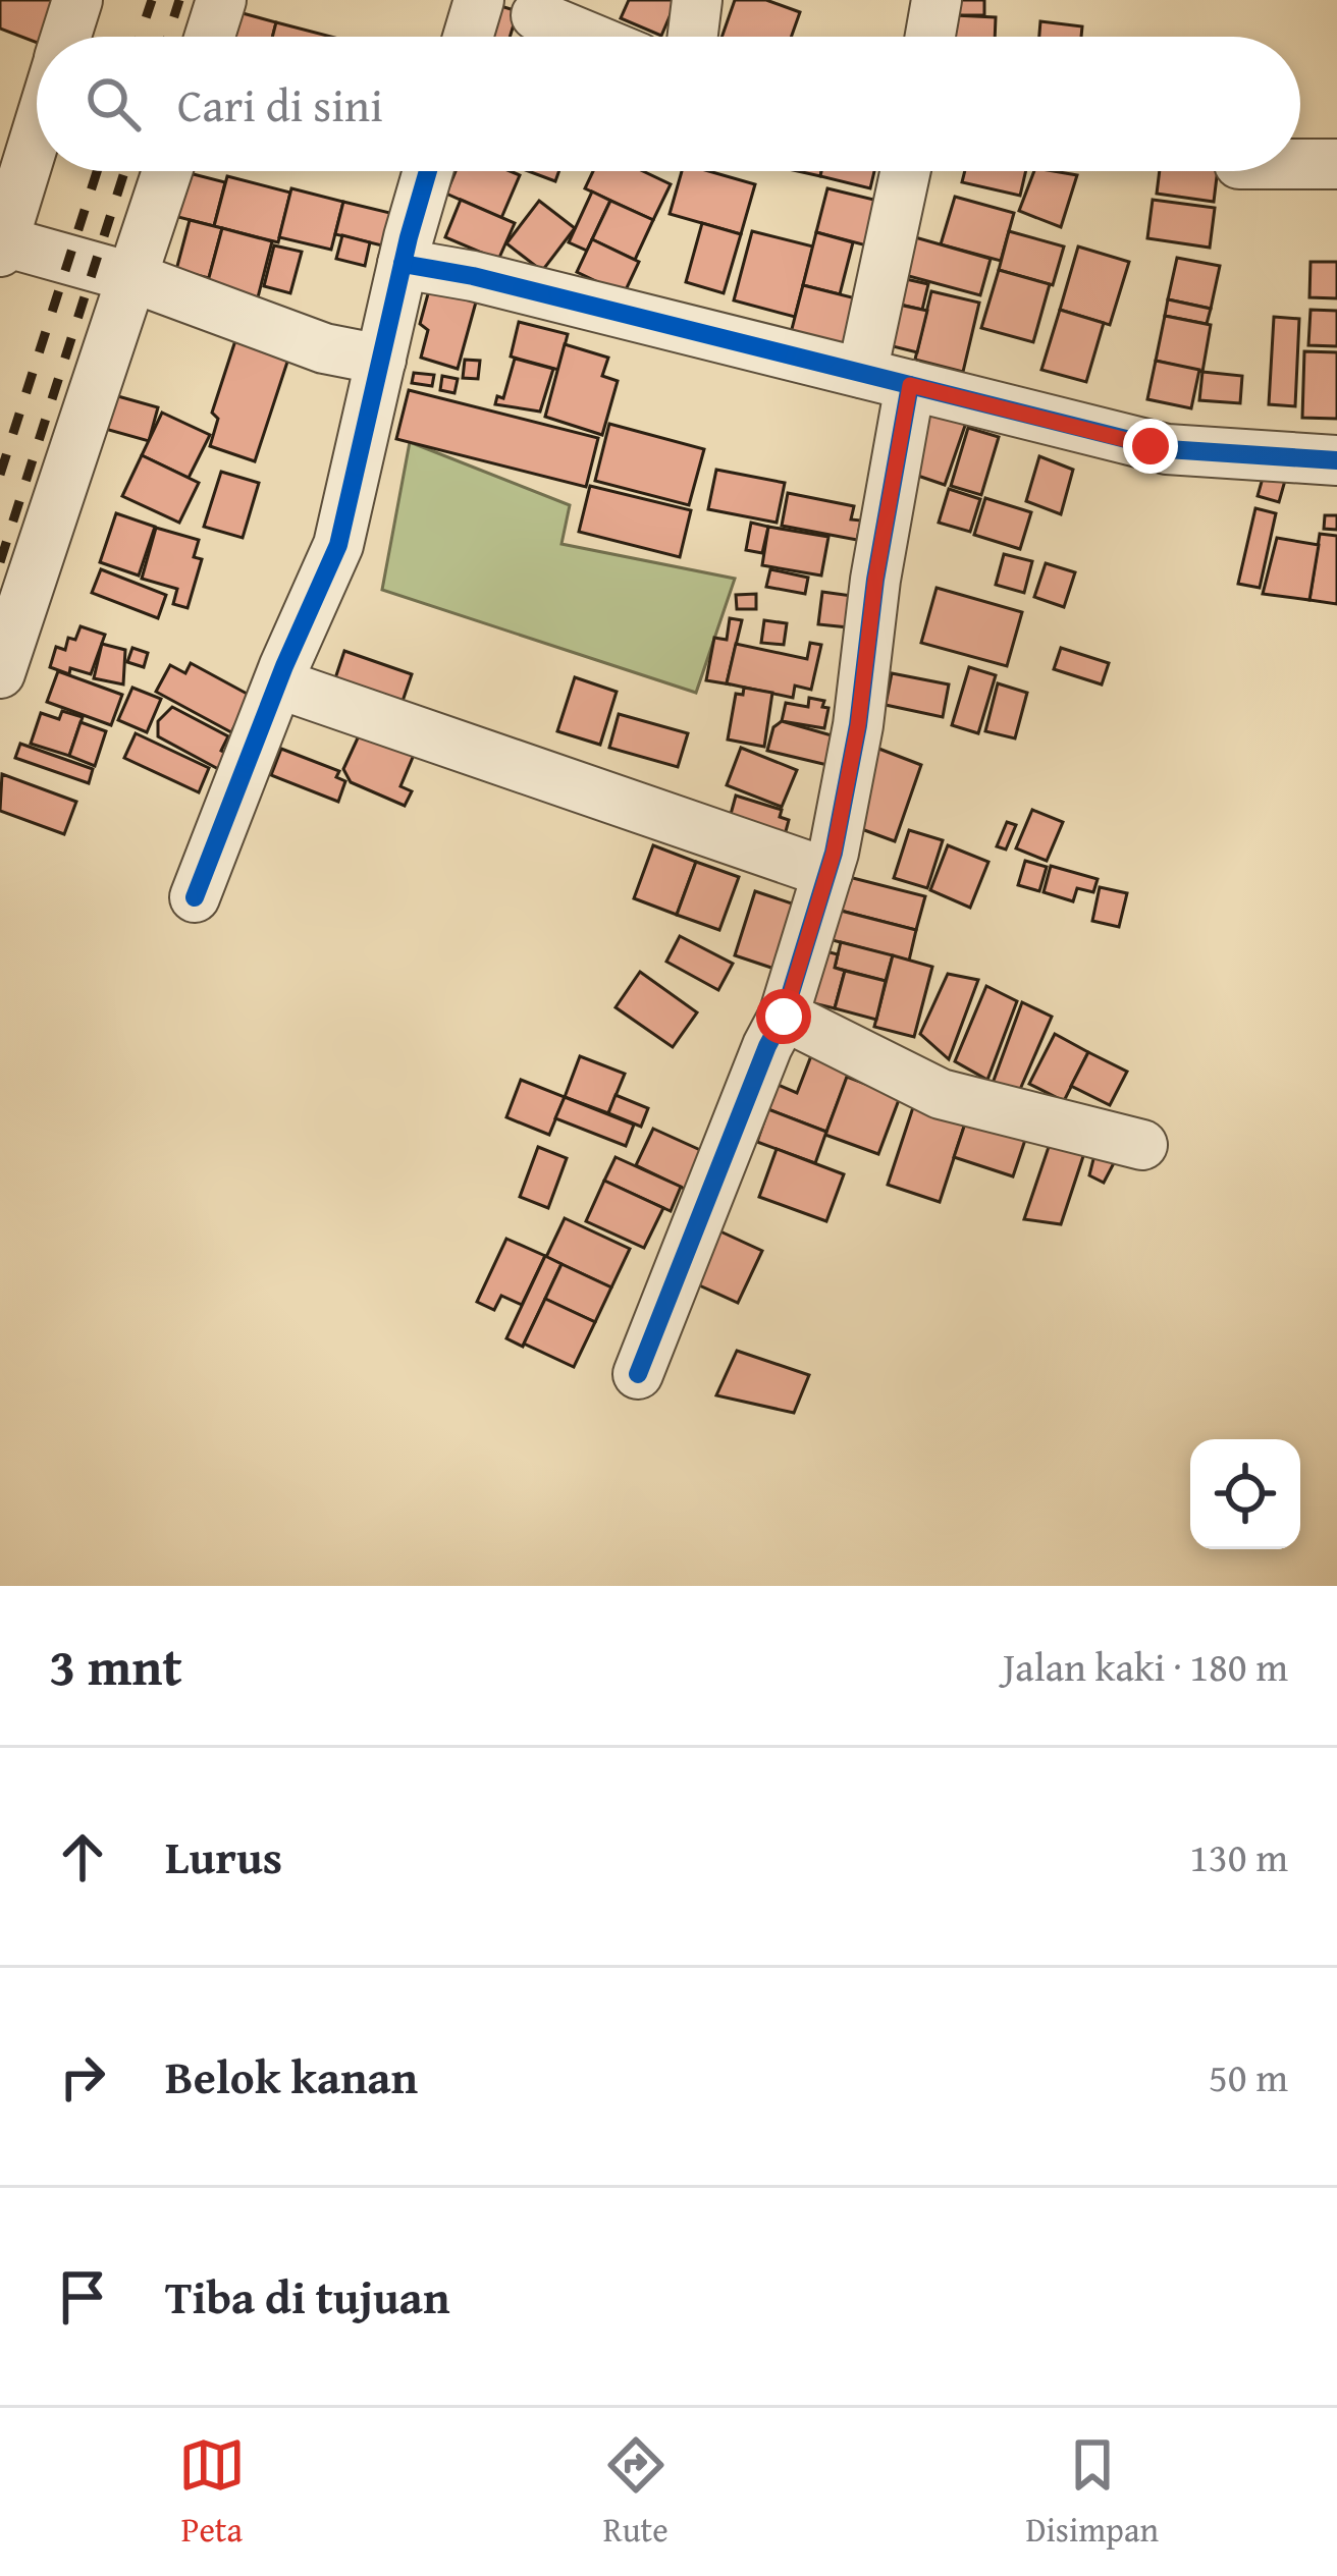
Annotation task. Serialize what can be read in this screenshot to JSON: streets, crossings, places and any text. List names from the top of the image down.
{
  "page": {
    "search": "Cari di sini",
    "heading": ["3 mnt", "Jalan kaki · 180 m"],
    "list": [
      ["Lurus", "130 m"],
      ["Belok kanan", "50 m"],
      "Tiba di tujuan"
    ],
    "nav": ["Peta", "Rute", "Disimpan"]
  }
}
